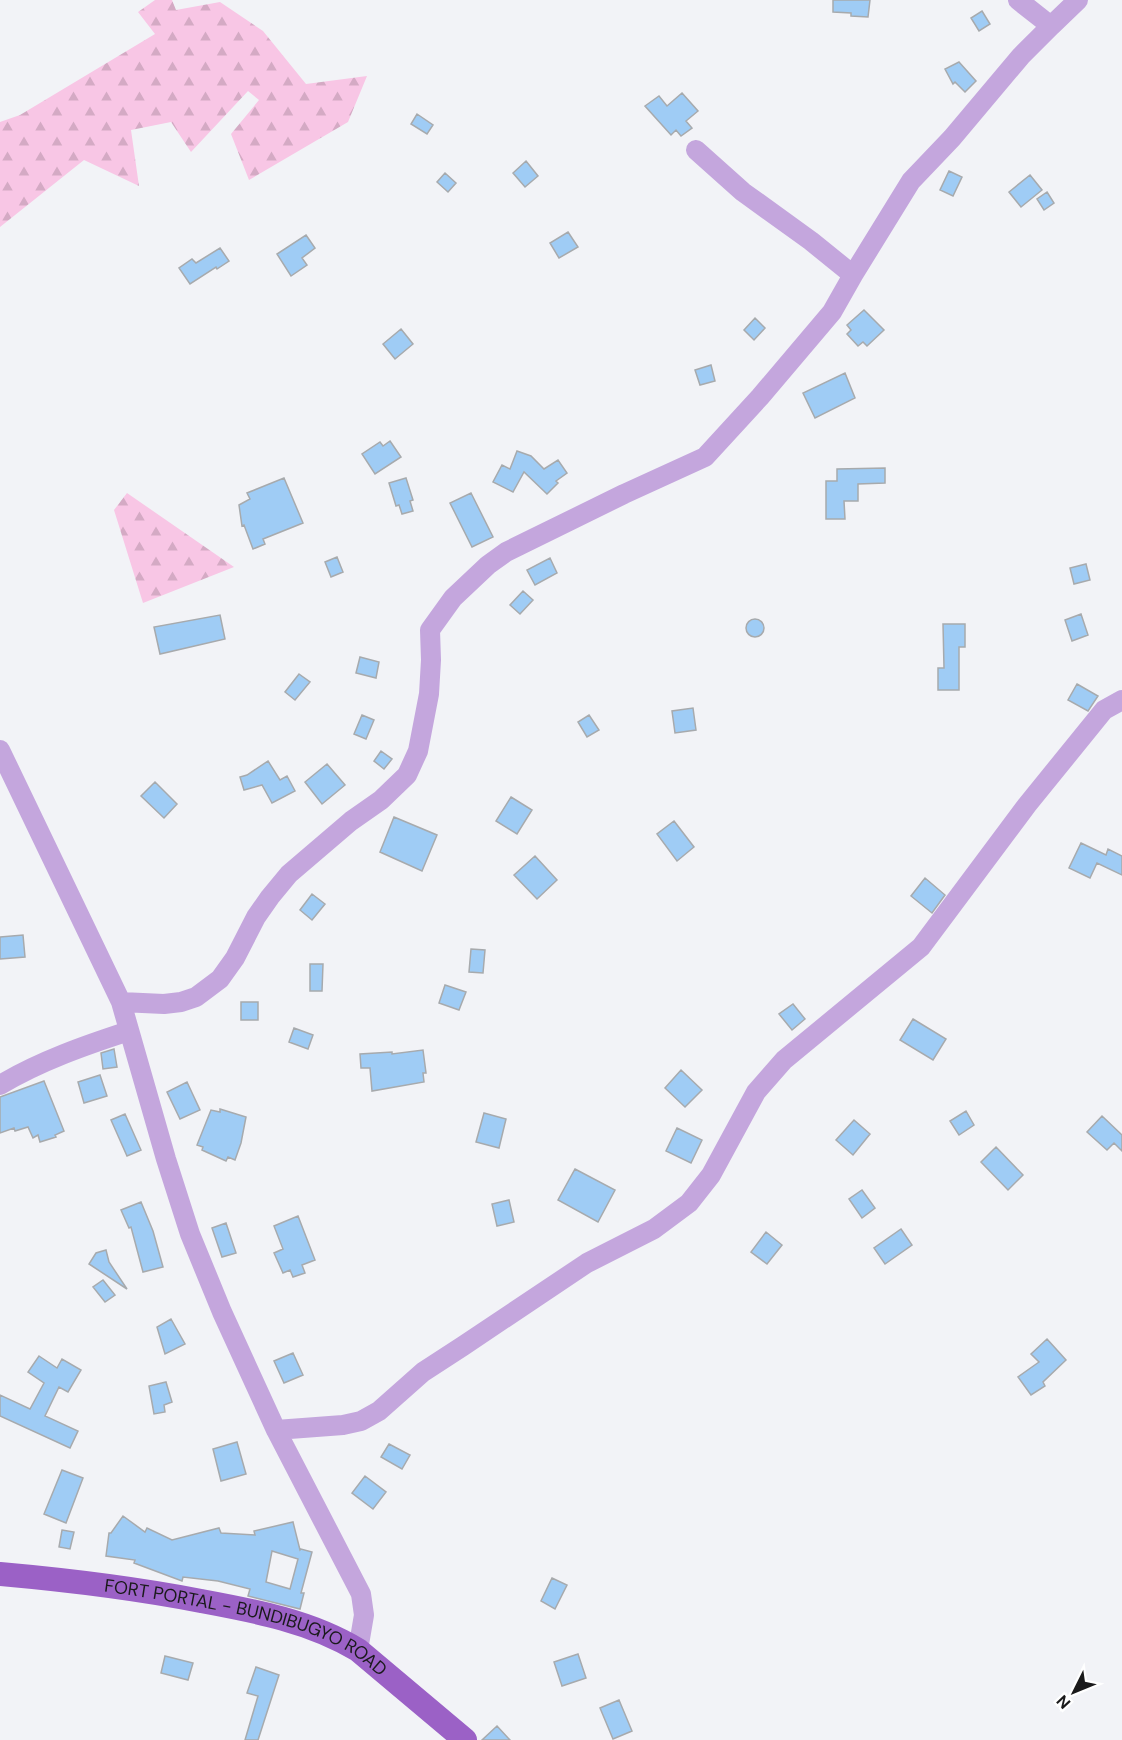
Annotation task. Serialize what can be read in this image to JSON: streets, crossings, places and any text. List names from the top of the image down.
{
  "streets": {
    "main road": ["FORT PORTAL - BUNDIBUGYO ROAD"]
  },
  "north": "bottom left"
}
